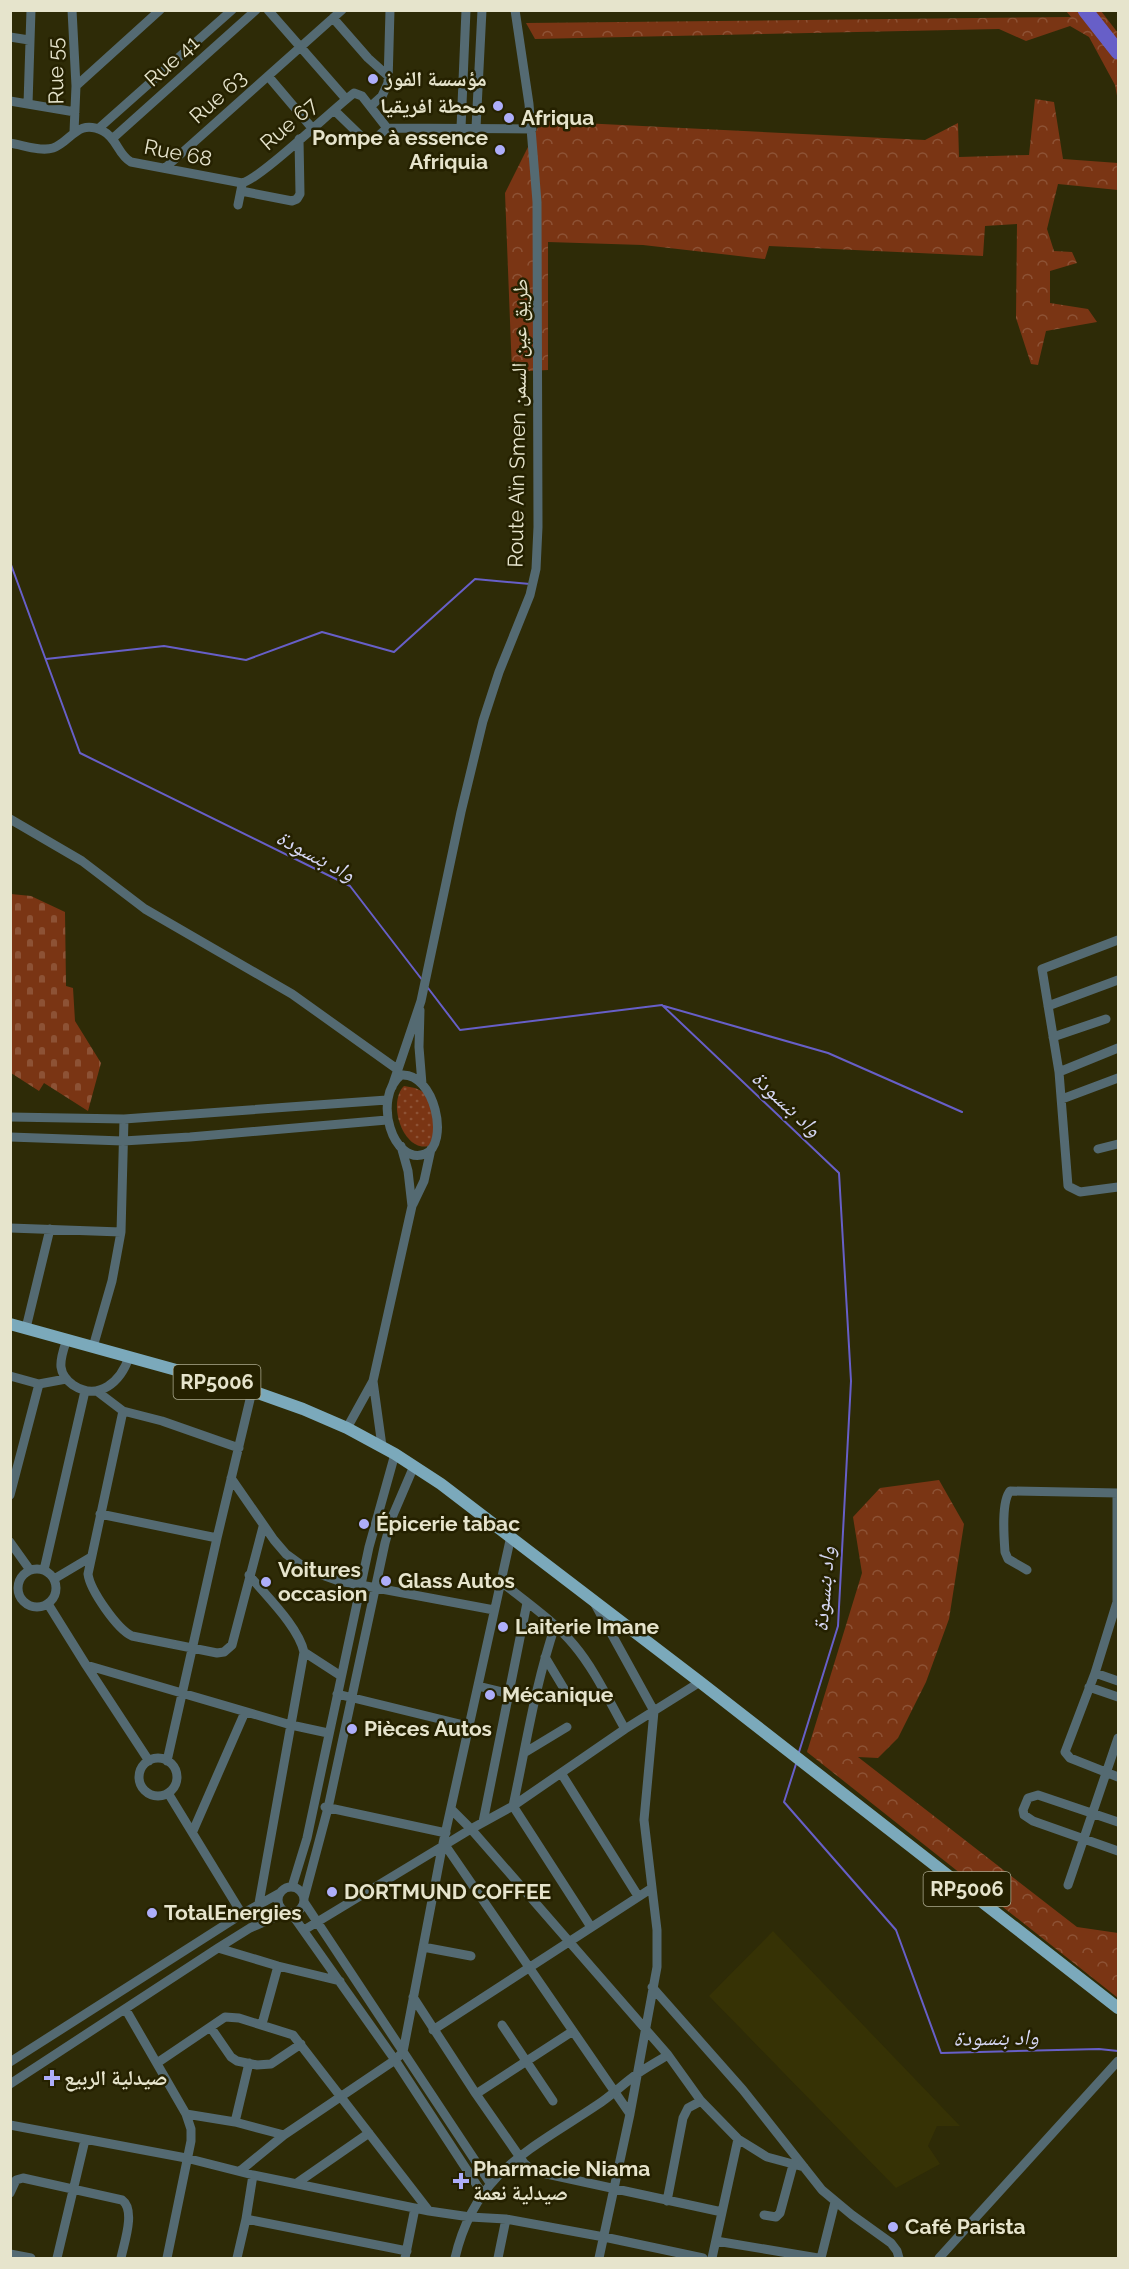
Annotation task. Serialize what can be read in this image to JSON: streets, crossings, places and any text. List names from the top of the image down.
{
  "streets": {
    "main road": ["RP5006"],
    "street": [
      "Rue 41",
      "Rue 55",
      "Rue 63",
      "Rue 67",
      "Rue 68",
      "Route Aïn Smen طريق عين السمن"
    ]
  },
  "crossings": [
    ["Rue 41", "Rue 68"],
    ["Rue 63", "Rue 67"],
    ["Rue 63", "Rue 68"],
    ["Rue 67", "Rue 68"]
  ],
  "water": ["واد بنسودة"],
  "places": {
    "other": [
      "مؤسسة الفوز",
      "محطة افريقيا",
      "Afriqua",
      "Pompe à essence Afriquia",
      "Épicerie tabac",
      "Glass Autos",
      "Voitures occasion",
      "Laiterie Imane",
      "Mécanique",
      "Pièces Autos",
      "DORTMUND COFFEE",
      "TotalEnergies",
      "Café Parista"
    ],
    "health": ["صيدلية الربيع", "Pharmacie Niama صيدلية نعمة"]
  }
}
